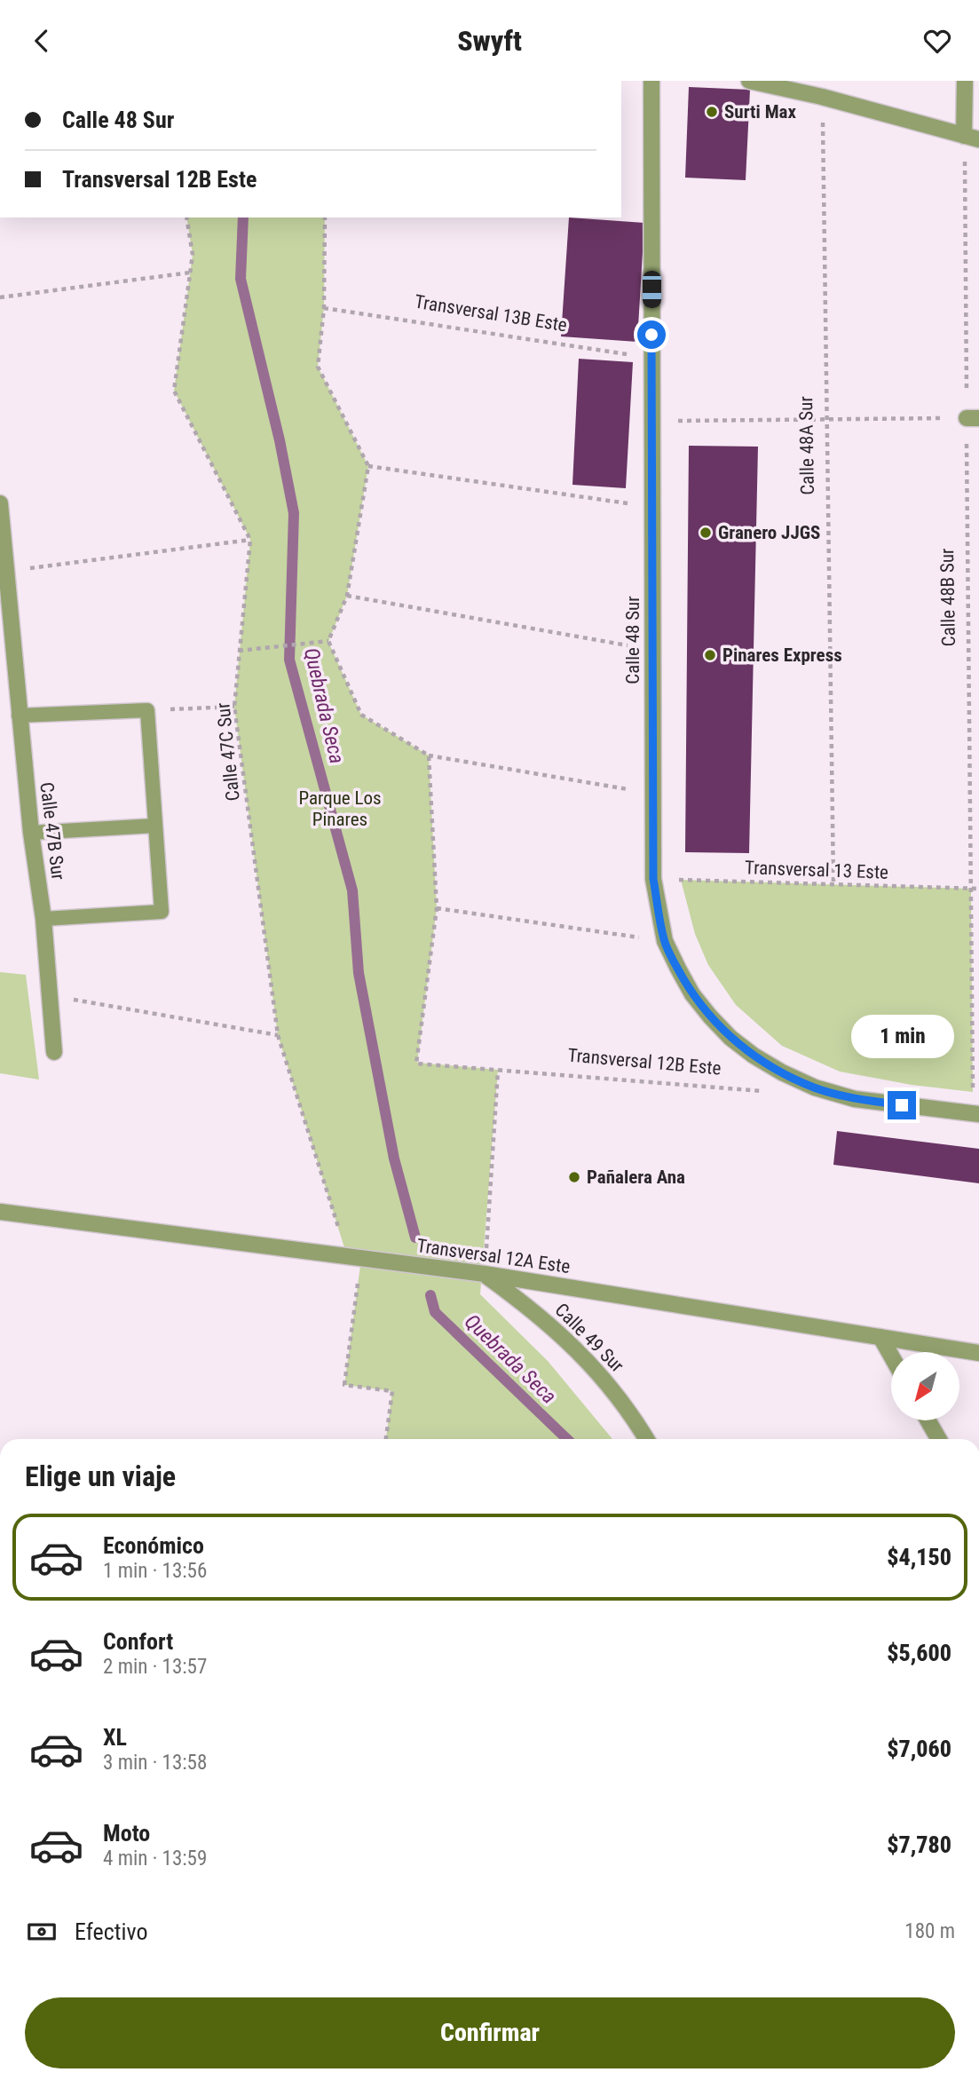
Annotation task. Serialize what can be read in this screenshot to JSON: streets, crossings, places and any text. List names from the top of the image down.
{
  "streets": {
    "street": [
      "Calle 48 Sur",
      "Calle 47B Sur",
      "Transversal 12A Este",
      "Calle 49 Sur"
    ],
    "path": [
      "Transversal 13B Este",
      "Calle 48A Sur",
      "Calle 48B Sur",
      "Calle 47C Sur",
      "Transversal 13 Este",
      "Transversal 12B Este"
    ]
  },
  "crossings": [
    ["Transversal 13B Este", "Calle 48 Sur"],
    ["Calle 48A Sur", "Transversal 13 Este"],
    ["Calle 48B Sur", "Calle 48 Sur"],
    ["Calle 48B Sur", "Transversal 13 Este"],
    ["Calle 48 Sur", "Transversal 13 Este"],
    ["Calle 47C Sur", "Transversal 12A Este"],
    ["Transversal 12A Este", "Calle 49 Sur"]
  ],
  "water": ["Quebrada Seca"],
  "parks": ["Parque Los Pinares"],
  "places": [
    "Surti Max",
    "Granero JJGS",
    "Pinares Express",
    "Pañalera Ana"
  ],
  "north": "bottom left",
  "page": {
    "header": "Swyft",
    "banner": ["Calle 48 Sur", "Transversal 12B Este"],
    "bubble": "1 min",
    "heading": "Elige un viaje",
    "list": [
      {
        "name": "Económico",
        "note": "1 min · 13:56",
        "value": "$4,150"
      },
      {
        "name": "Confort",
        "note": "2 min · 13:57",
        "value": "$5,600"
      },
      {
        "name": "XL",
        "note": "3 min · 13:58",
        "value": "$7,060"
      },
      {
        "name": "Moto",
        "note": "4 min · 13:59",
        "value": "$7,780"
      }
    ],
    "pay": ["Efectivo", "180 m"],
    "buttons": "Confirmar"
  }
}
